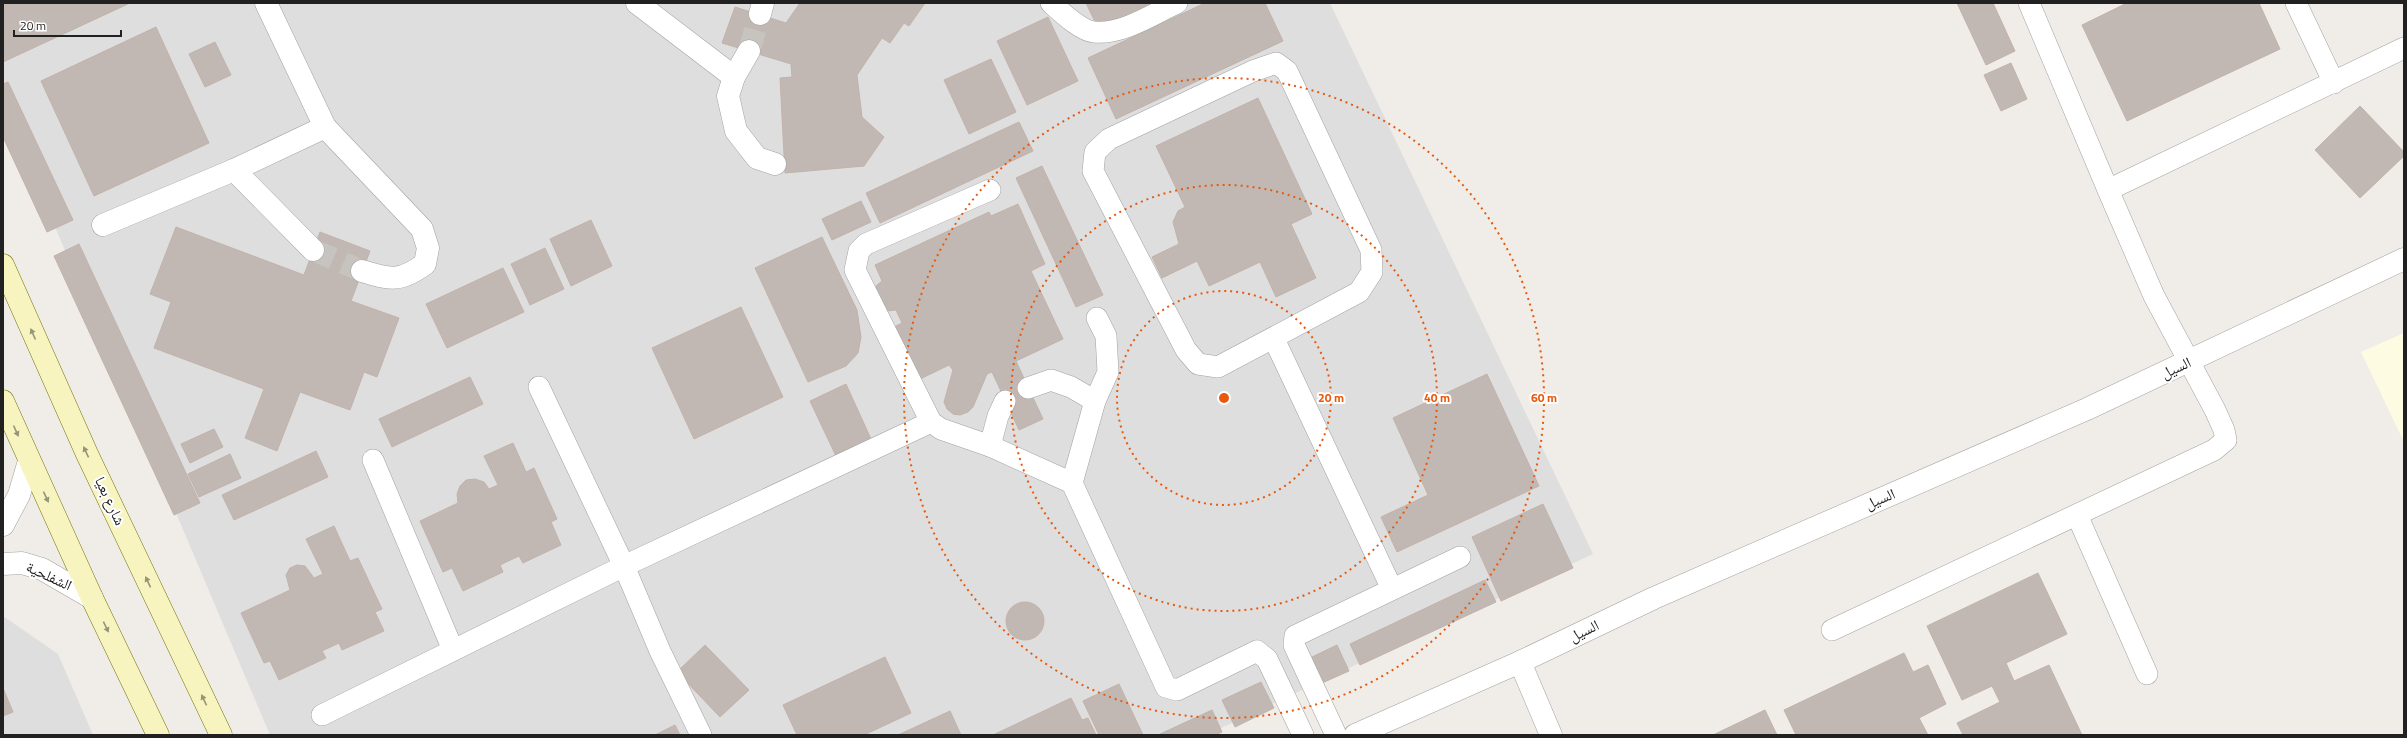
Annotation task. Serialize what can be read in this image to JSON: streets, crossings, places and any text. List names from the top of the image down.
{
  "streets": {
    "main road": ["شارع بعيا"],
    "street": ["السيل", "الشفلحية"]
  },
  "scale_bar": "20 m",
  "rings": ["20 m", "40 m", "60 m"]
}
